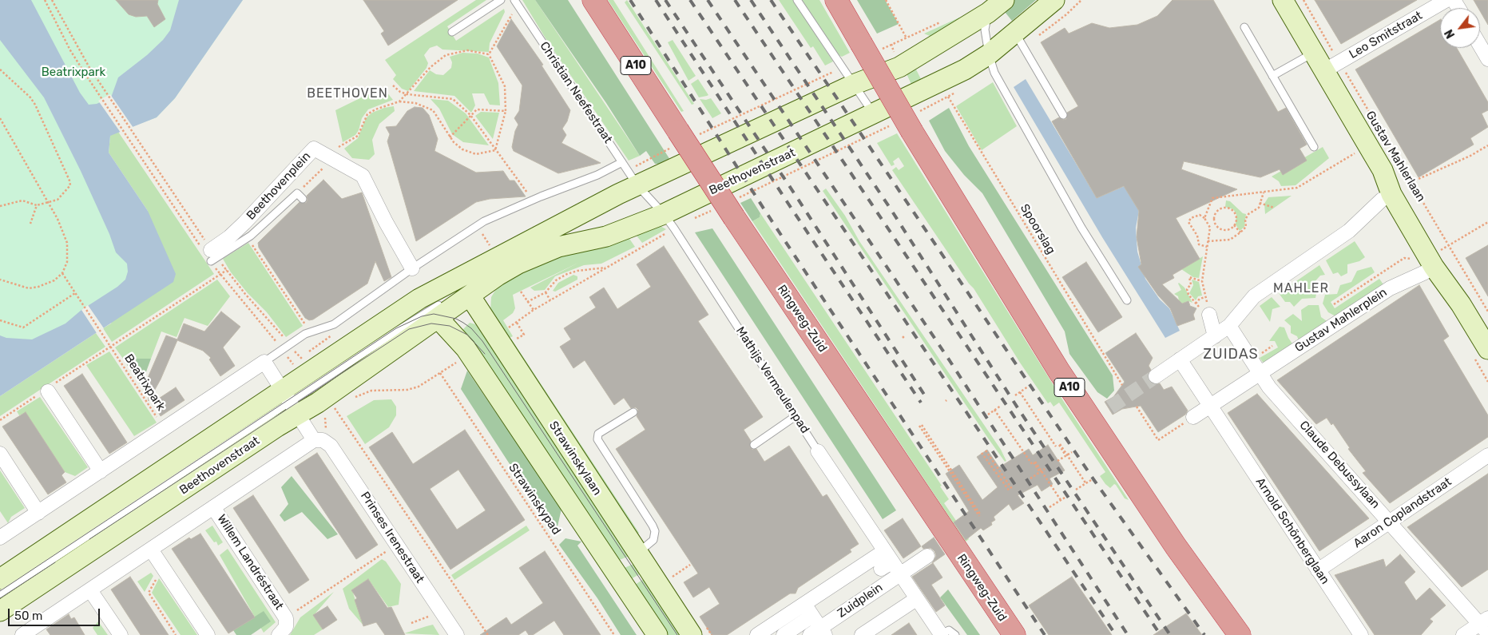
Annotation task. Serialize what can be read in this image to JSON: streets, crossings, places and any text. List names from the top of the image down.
{
  "streets": {
    "highway": ["A10", "Ringweg-Zuid"],
    "main road": ["Gustav Mahlerlaan", "Beethovenstraat", "Strawinskylaan"],
    "street": [
      "Leo Smitstraat",
      "Beethovenplein",
      "Gustav Mahlerplein",
      "Mathijs Vermeulenpad",
      "Claude Debussylaan",
      "Aaron Coplandstraat",
      "Arnold Schönberglaan",
      "Prinses Irenestraat",
      "Willem Landréstraat",
      "Zuidplein"
    ],
    "lane": ["Christian Neefestraat"],
    "path": ["Spoorslag", "Beatrixpark", "Strawinskypad"]
  },
  "crossings": [
    ["Leo Smitstraat", "Gustav Mahlerlaan"],
    ["Christian Neefestraat", "Beethovenstraat"],
    ["Christian Neefestraat", "Mathijs Vermeulenpad"],
    ["Gustav Mahlerlaan", "Gustav Mahlerplein"],
    ["Beethovenstraat", "Spoorslag"],
    ["Beethovenstraat", "Mathijs Vermeulenpad"],
    ["Beethovenstraat", "Strawinskylaan"],
    ["Beethovenstraat", "Prinses Irenestraat"],
    ["Gustav Mahlerplein", "Claude Debussylaan"],
    ["Gustav Mahlerplein", "Arnold Schönberglaan"],
    ["Claude Debussylaan", "Aaron Coplandstraat"],
    ["Aaron Coplandstraat", "Arnold Schönberglaan"]
  ],
  "districts": ["BEETHOVEN", "MAHLER", "ZUIDAS"],
  "parks": ["Beatrixpark"],
  "scale_bar": "50 m",
  "north": "bottom left"
}
